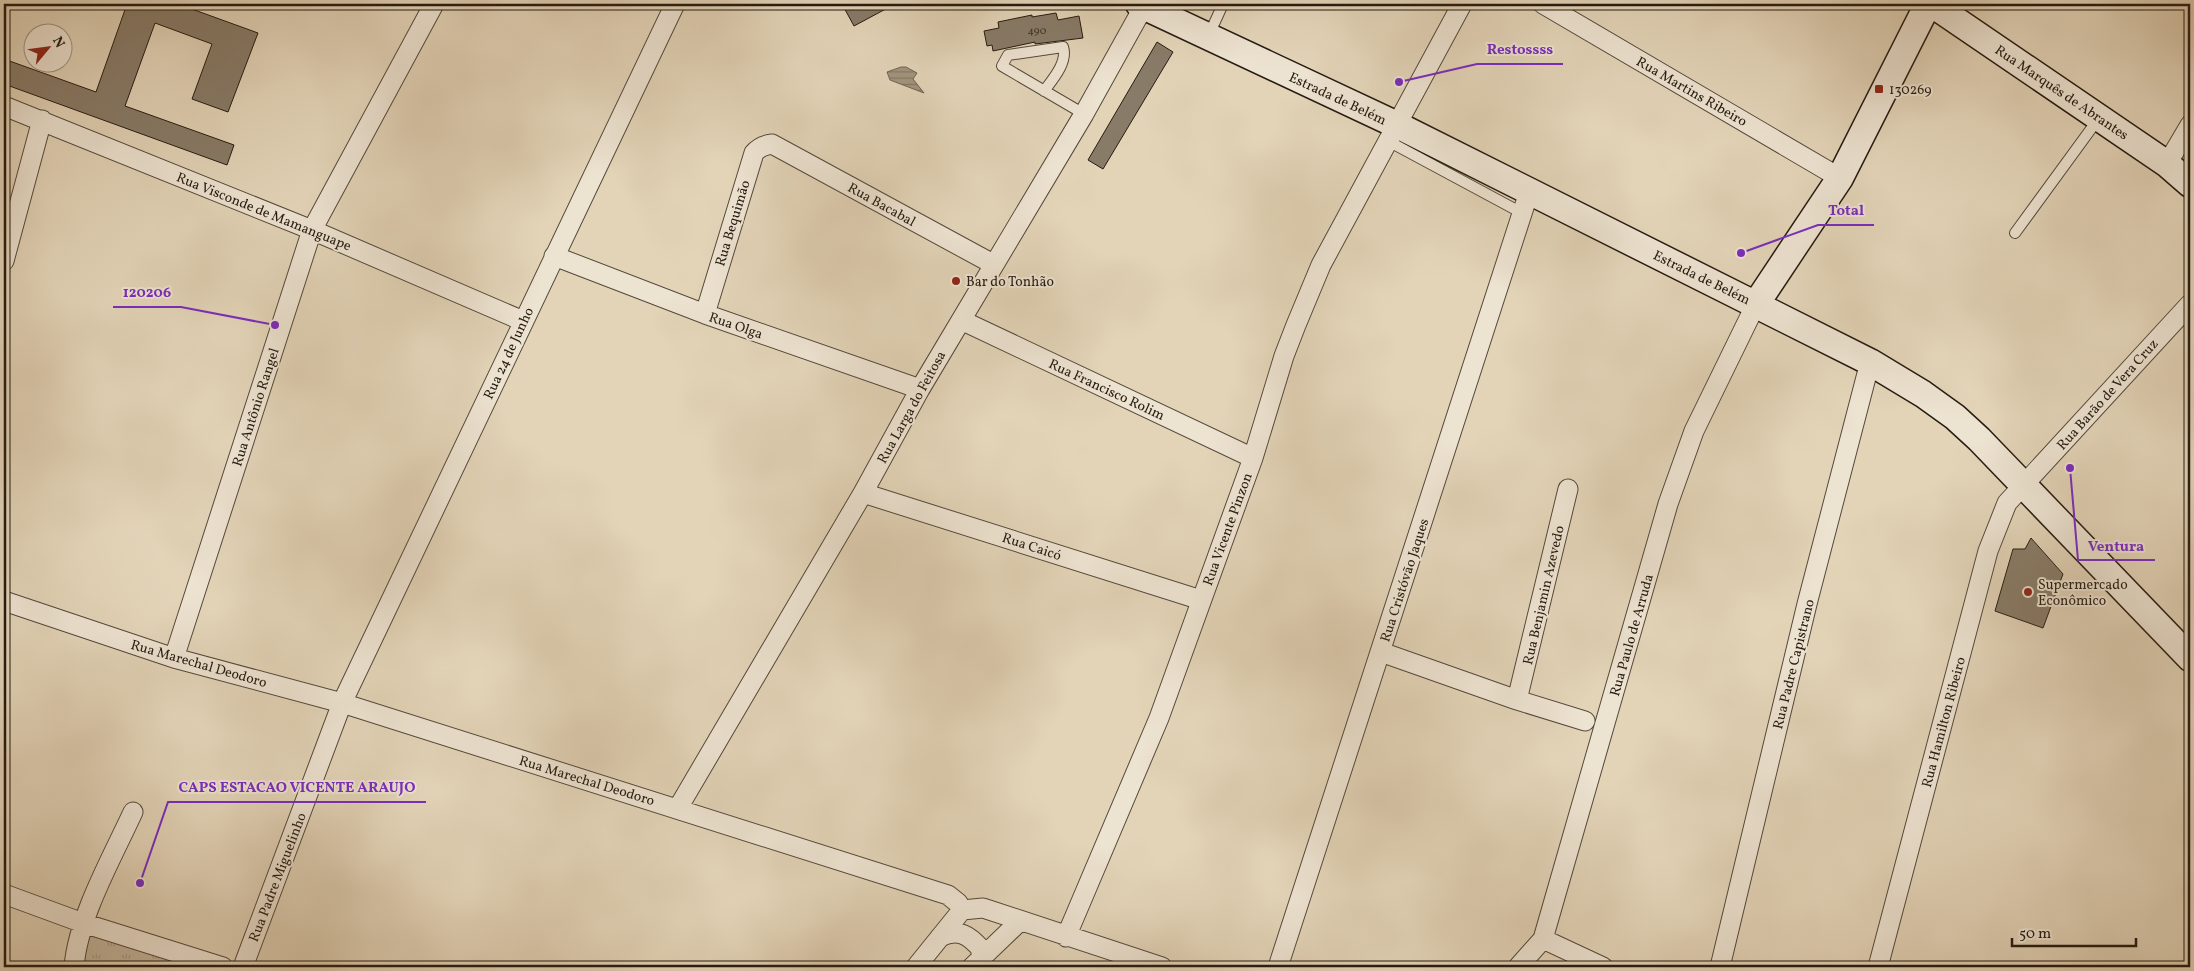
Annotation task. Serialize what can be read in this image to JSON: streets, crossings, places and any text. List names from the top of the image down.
{
  "streets": {
    "main road": ["Rua Marquês de Abrantes", "Estrada de Belém"],
    "street": [
      "Rua Martins Ribeiro",
      "Rua Bacabal",
      "Rua Visconde de Mamanguape",
      "Rua Bequimão",
      "Rua Olga",
      "Rua 24 de Junho",
      "Rua Francisco Rolim",
      "Rua Barão de Vera Cruz",
      "Rua Antônio Rangel",
      "Rua Larga do Feitosa",
      "Rua Vicente Pinzon",
      "Rua Caicó",
      "Rua Cristóvão Jaques",
      "Rua Benjamin Azevedo",
      "Rua Paulo de Arruda",
      "Rua Marechal Deodoro",
      "Rua Padre Capistrano",
      "Rua Hamilton Ribeiro",
      "Rua Padre Miguelinho"
    ]
  },
  "crossings": [
    ["Estrada de Belém", "Rua Barão de Vera Cruz"],
    ["Estrada de Belém", "Rua Larga do Feitosa"],
    ["Estrada de Belém", "Rua Vicente Pinzon"],
    ["Estrada de Belém", "Rua Cristóvão Jaques"],
    ["Estrada de Belém", "Rua Paulo de Arruda"],
    ["Estrada de Belém", "Rua Padre Capistrano"],
    ["Estrada de Belém", "Rua Hamilton Ribeiro"],
    ["Rua Bacabal", "Rua Bequimão"],
    ["Rua Bacabal", "Rua Larga do Feitosa"],
    ["Rua Visconde de Mamanguape", "Rua 24 de Junho"],
    ["Rua Visconde de Mamanguape", "Rua Antônio Rangel"],
    ["Rua Bequimão", "Rua Olga"],
    ["Rua Olga", "Rua 24 de Junho"],
    ["Rua Olga", "Rua Larga do Feitosa"],
    ["Rua 24 de Junho", "Rua Marechal Deodoro"],
    ["Rua 24 de Junho", "Rua Padre Miguelinho"],
    ["Rua Francisco Rolim", "Rua Larga do Feitosa"],
    ["Rua Francisco Rolim", "Rua Vicente Pinzon"],
    ["Rua Barão de Vera Cruz", "Rua Hamilton Ribeiro"],
    ["Rua Antônio Rangel", "Rua Marechal Deodoro"],
    ["Rua Larga do Feitosa", "Rua Caicó"],
    ["Rua Larga do Feitosa", "Rua Marechal Deodoro"],
    ["Rua Vicente Pinzon", "Rua Caicó"],
    ["Rua Marechal Deodoro", "Rua Padre Miguelinho"]
  ],
  "places": {
    "other": [
      "Restossss",
      "Total",
      "Bar do Tonhão",
      "120206",
      "Ventura",
      "Supermercado Econômico",
      "CAPS ESTACAO VICENTE ARAUJO"
    ],
    "transit": ["130269"]
  },
  "house_numbers": ["490"],
  "scale_bar": "50 m",
  "north": "top right"
}
